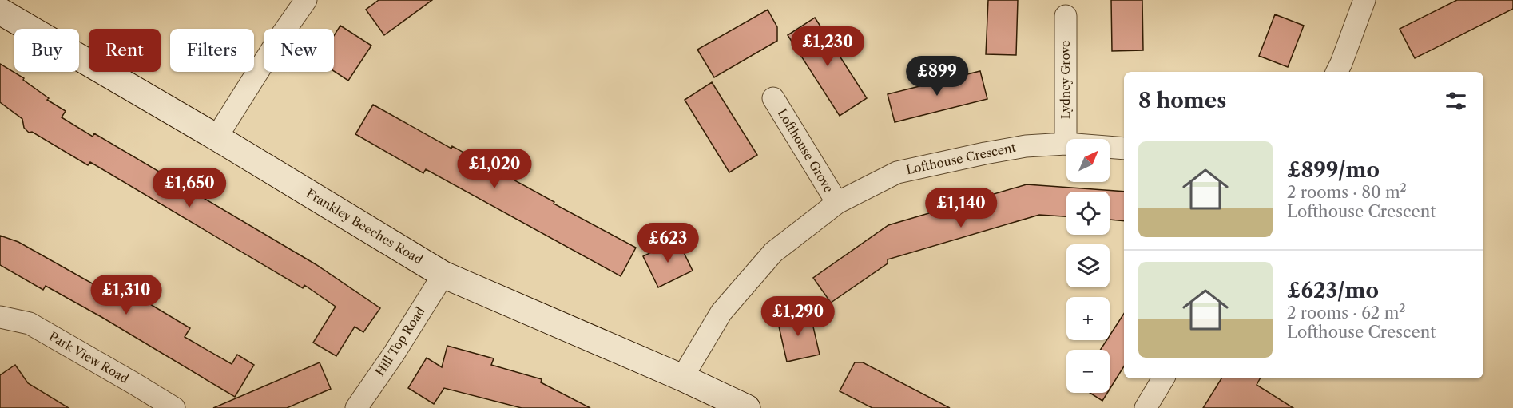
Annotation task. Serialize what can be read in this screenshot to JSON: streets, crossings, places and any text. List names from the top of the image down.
{
  "streets": {
    "street": [
      "Lydney Grove",
      "Lofthouse Grove",
      "Lofthouse Crescent",
      "Frankley Beeches Road",
      "Hill Top Road",
      "Park View Road"
    ]
  },
  "crossings": [
    ["Lydney Grove", "Lofthouse Crescent"],
    ["Lofthouse Grove", "Lofthouse Crescent"],
    ["Lofthouse Crescent", "Frankley Beeches Road"],
    ["Frankley Beeches Road", "Hill Top Road"]
  ],
  "north": "top right",
  "page": {
    "price": [
      "£1,230",
      "£899",
      "£1,020",
      "£1,650",
      "£1,140",
      "£623",
      "£1,310",
      "£1,290"
    ],
    "chip": [
      "Buy",
      "Rent",
      "Filters",
      "New"
    ],
    "heading": "8 homes",
    "list": [
      {
        "name": "£899/mo",
        "note": "2 rooms · 80 m² · Lofthouse Crescent"
      },
      {
        "name": "£623/mo",
        "note": "2 rooms · 62 m² · Lofthouse Crescent"
      }
    ],
    "map_buttons": ["+", "−"]
  }
}
